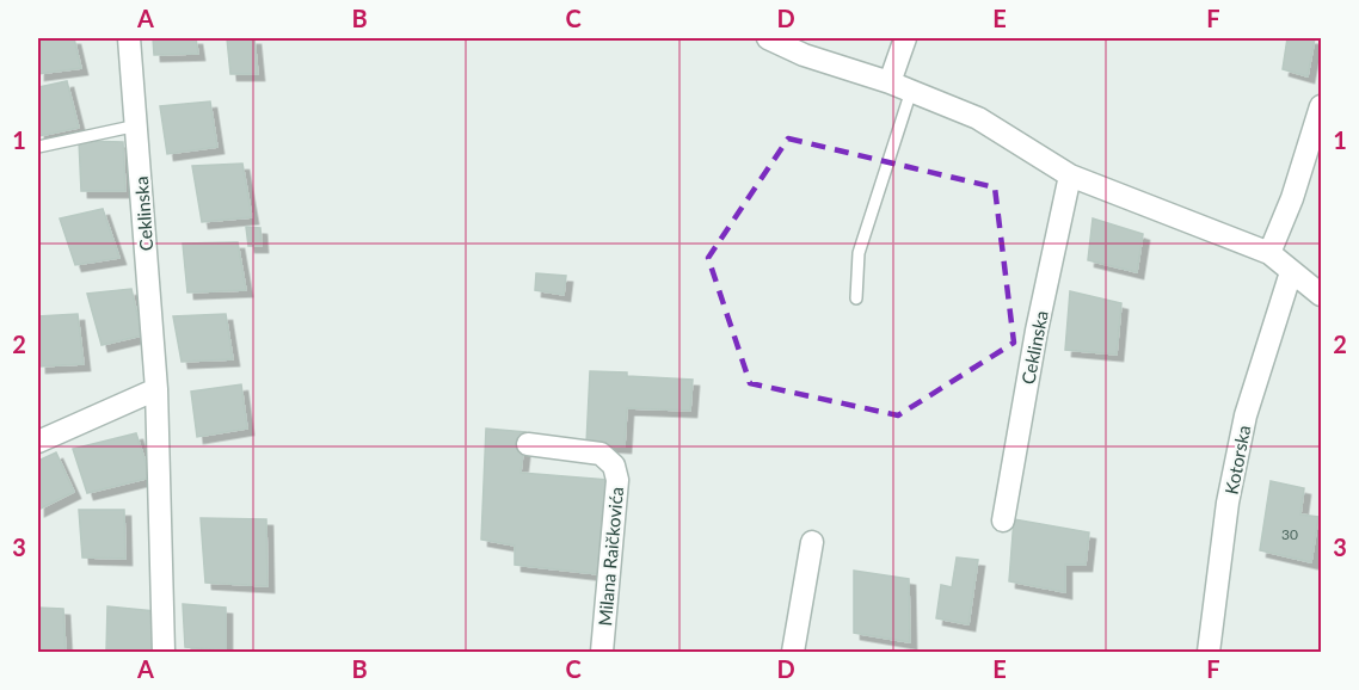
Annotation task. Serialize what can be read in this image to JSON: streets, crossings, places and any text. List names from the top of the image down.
{
  "streets": {
    "street": ["Ceklinska", "Kotorska", "Milana Raičkovića"]
  },
  "house_numbers": ["30"],
  "grid": {
    "columns": [
      "A",
      "B",
      "C",
      "D",
      "E",
      "F"
    ],
    "rows": ["1", "2", "3"]
  }
}
